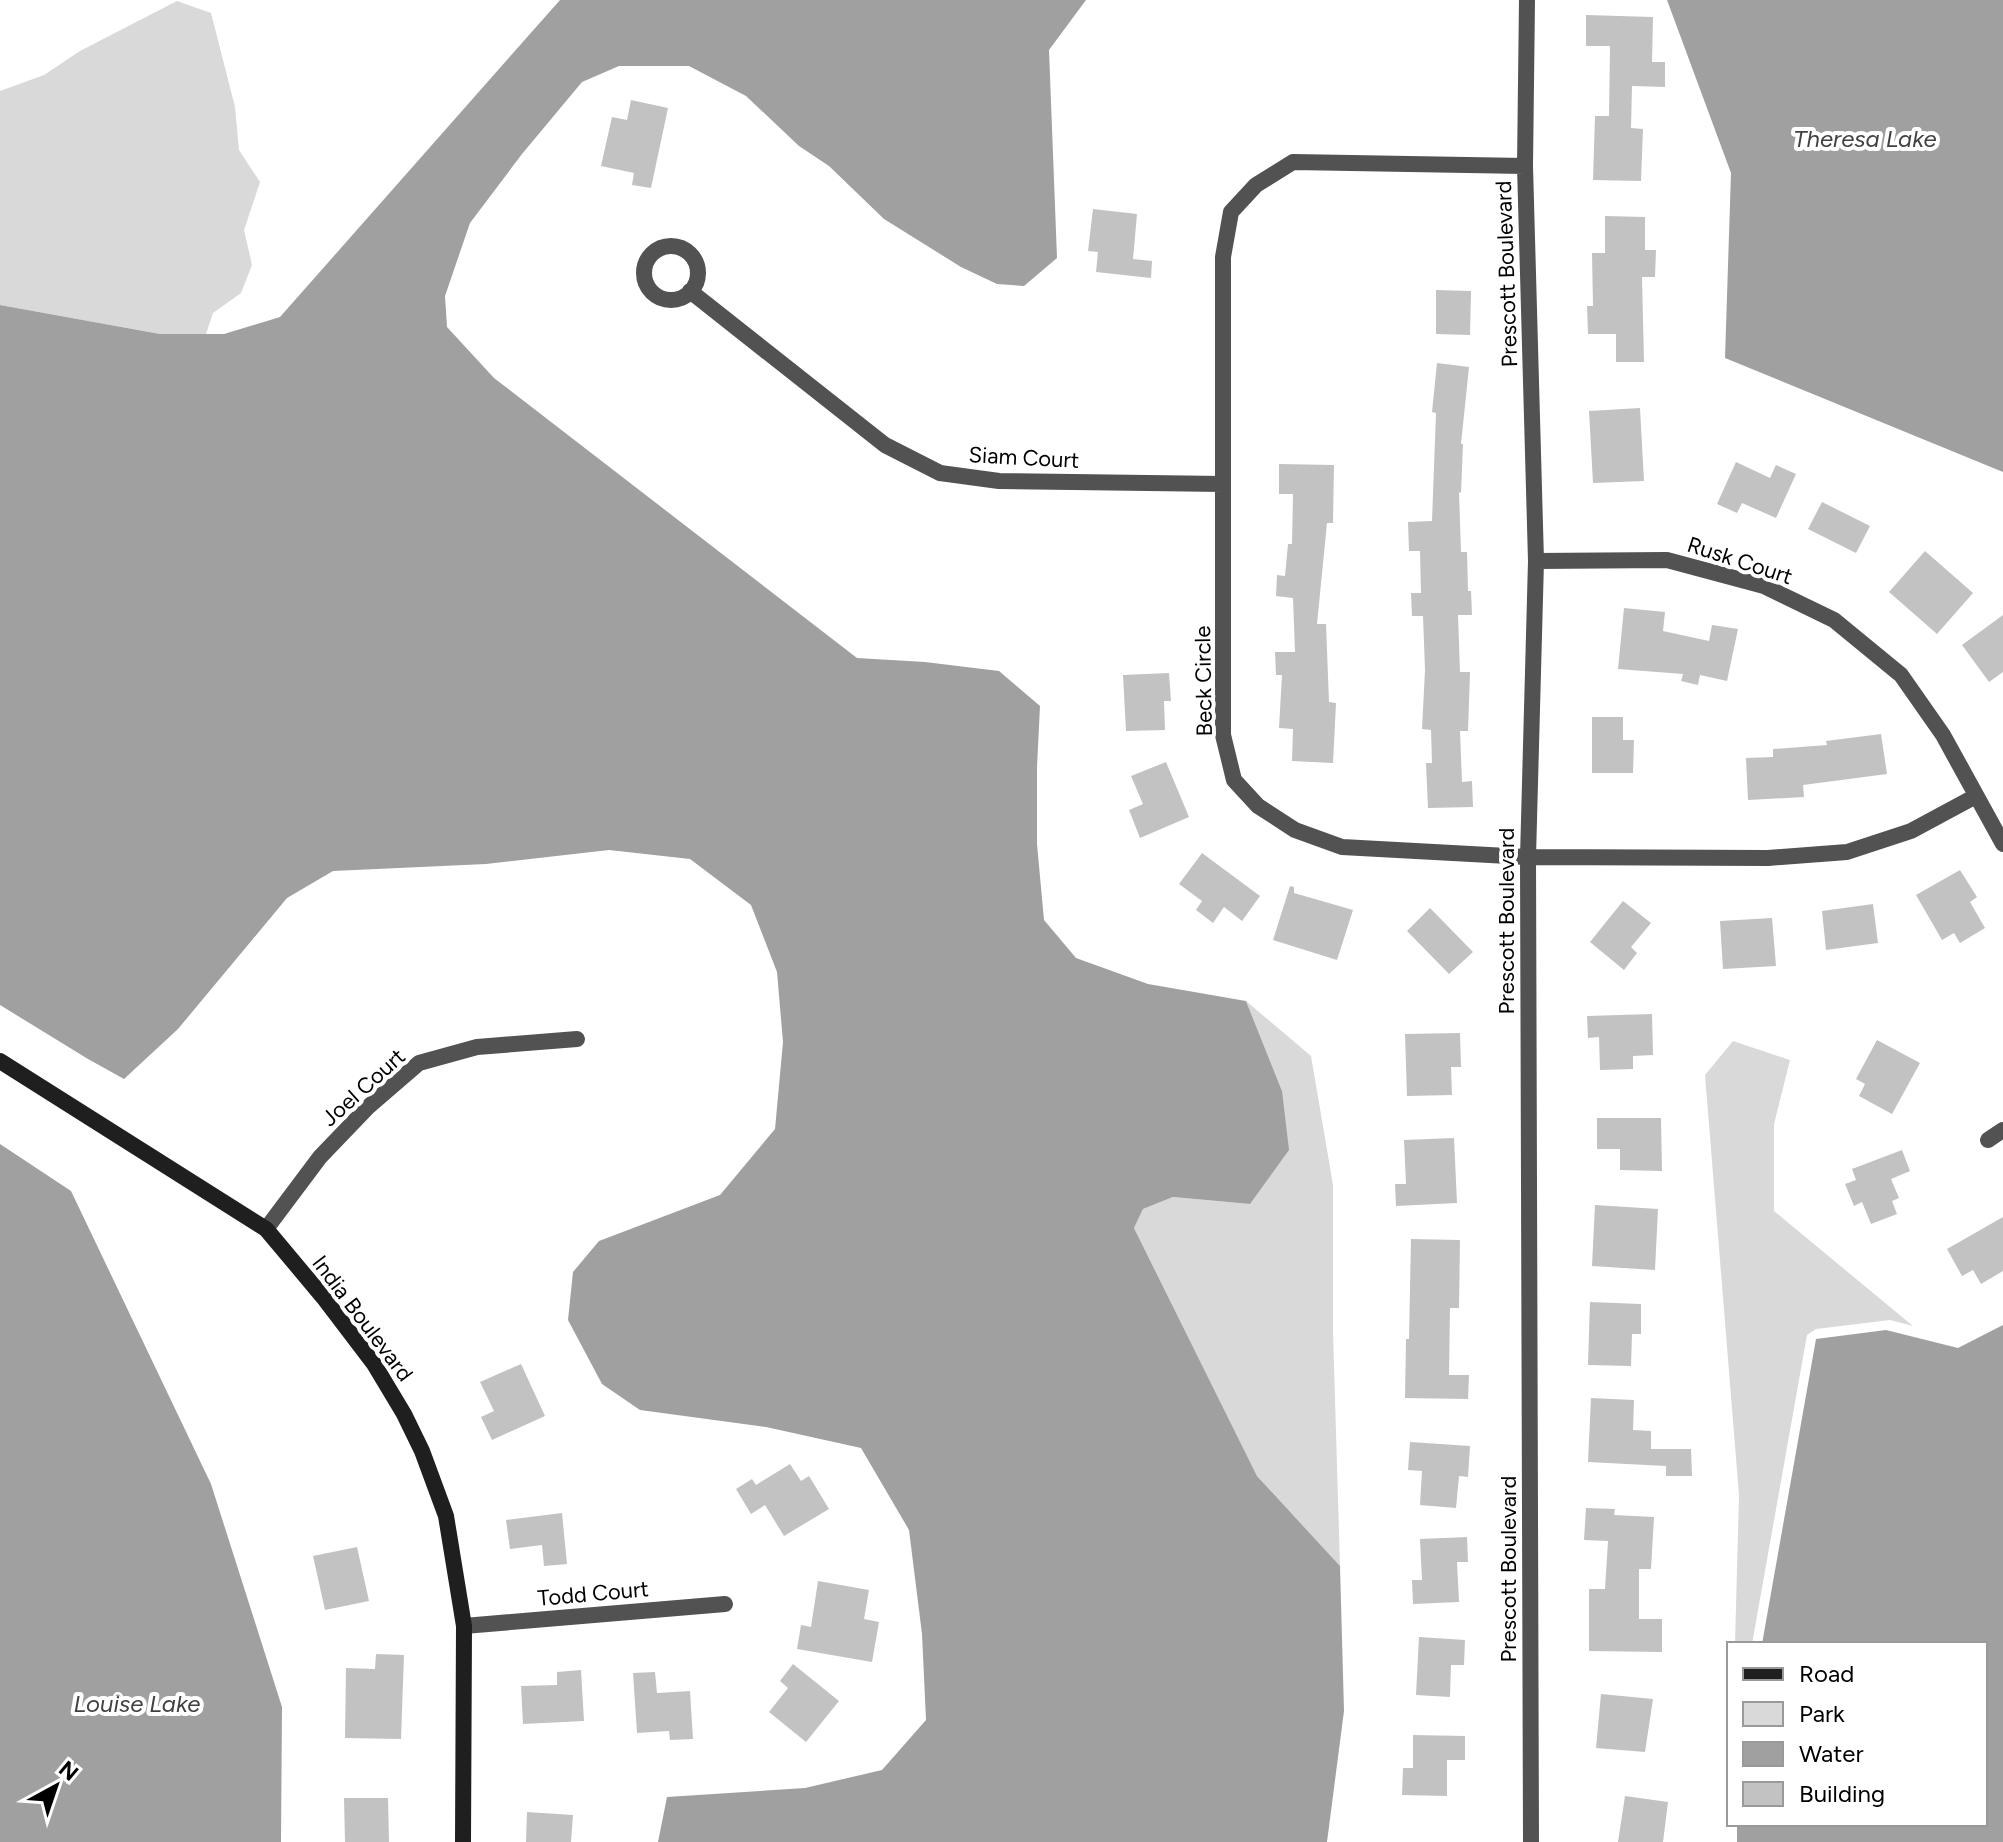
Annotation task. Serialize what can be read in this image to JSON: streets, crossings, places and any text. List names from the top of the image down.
{
  "streets": {
    "street": [
      "Prescott Boulevard",
      "Siam Court",
      "Rusk Court",
      "Beck Circle",
      "Joel Court",
      "India Boulevard",
      "Todd Court"
    ]
  },
  "crossings": [
    ["Prescott Boulevard", "Rusk Court"],
    ["Prescott Boulevard", "Beck Circle"],
    ["Siam Court", "Beck Circle"],
    ["Rusk Court", "Beck Circle"],
    ["Joel Court", "India Boulevard"],
    ["India Boulevard", "Todd Court"]
  ],
  "water": ["Theresa Lake", "Louise Lake"],
  "legend": [
    "Road",
    "Park",
    "Water",
    "Building"
  ],
  "north": "top right"
}
